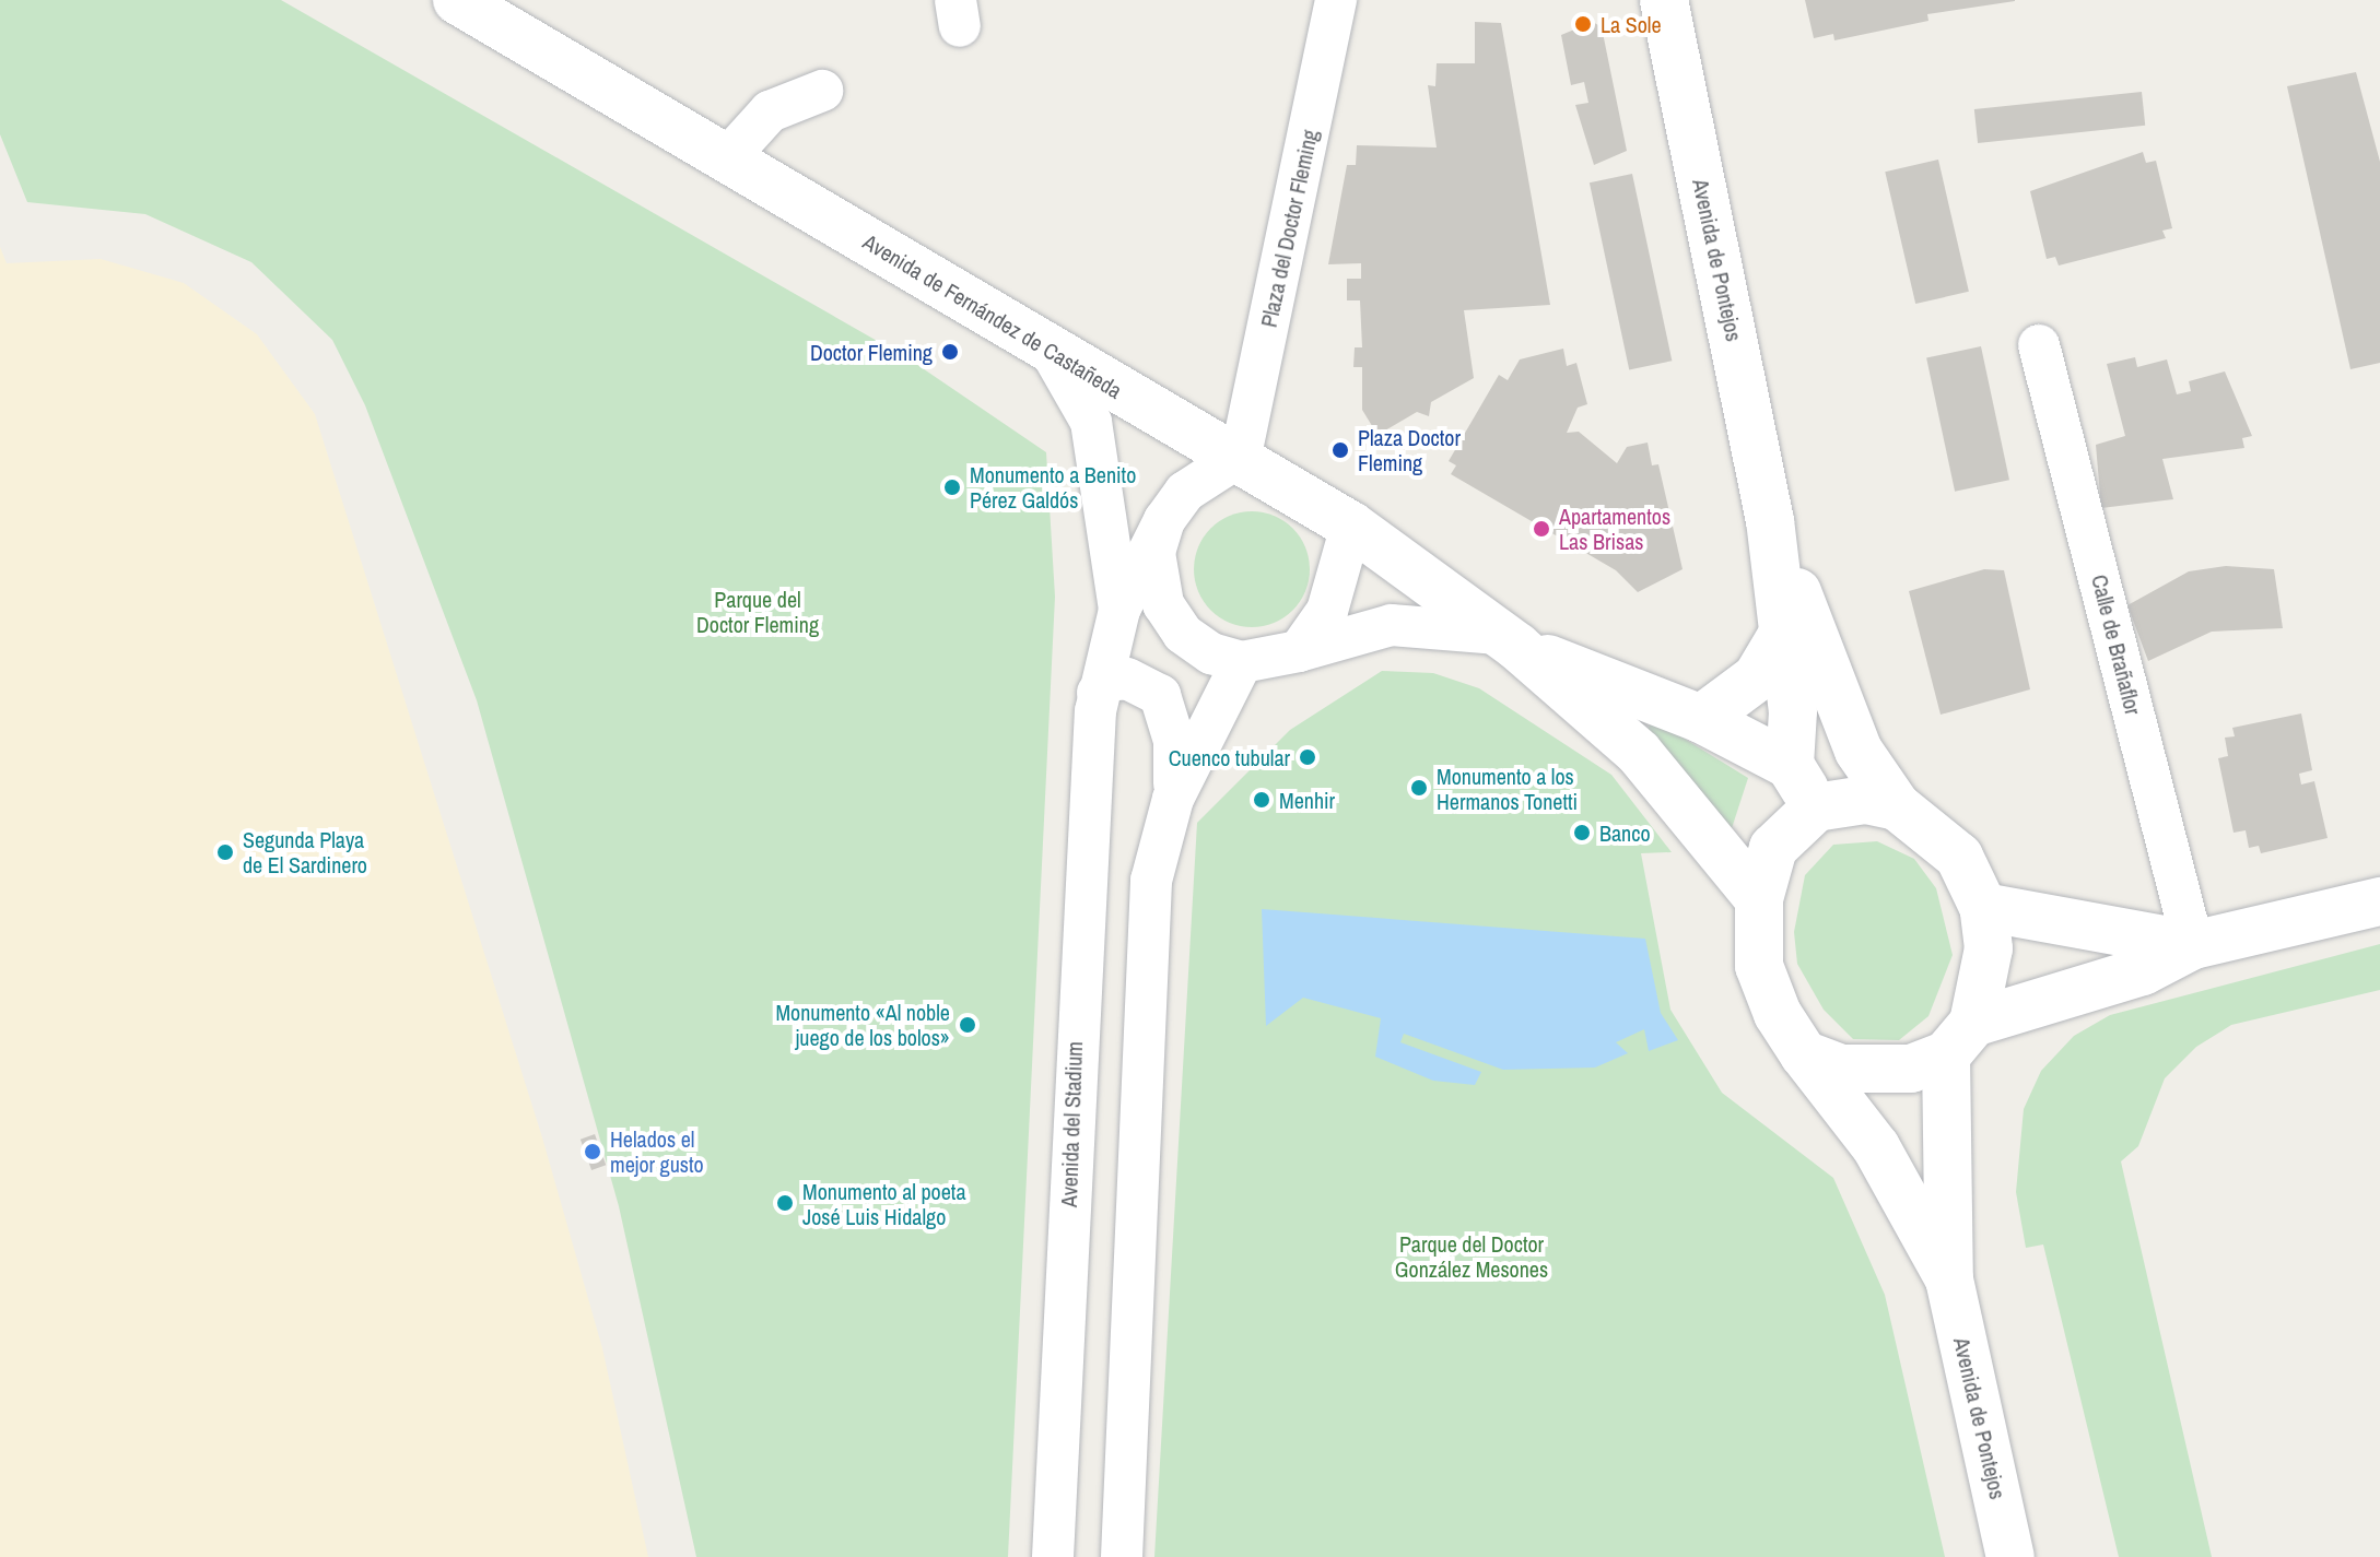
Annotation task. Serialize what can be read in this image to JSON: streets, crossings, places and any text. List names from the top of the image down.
{
  "streets": {
    "main road": ["Avenida de Pontejos", "Avenida de Fernández de Castañeda"],
    "street": ["Plaza del Doctor Fleming", "Calle de Brañaflor", "Avenida del Stadium"]
  },
  "crossings": [
    ["Plaza del Doctor Fleming", "Avenida de Fernández de Castañeda"],
    ["Plaza del Doctor Fleming", "Avenida del Stadium"],
    ["Avenida de Fernández de Castañeda", "Avenida del Stadium"]
  ],
  "parks": ["Parque del Doctor Fleming", "Parque del Doctor González Mesones"],
  "places": [
    "La Sole",
    "Doctor Fleming",
    "Plaza Doctor Fleming",
    "Monumento a Benito Pérez Galdós",
    "Apartamentos Las Brisas",
    "Cuenco tubular",
    "Monumento a los Hermanos Tonetti",
    "Menhir",
    "Banco",
    "Segunda Playa de El Sardinero",
    "Monumento «Al noble juego de los bolos»",
    "Helados el mejor gusto",
    "Monumento al poeta José Luis Hidalgo"
  ]
}
